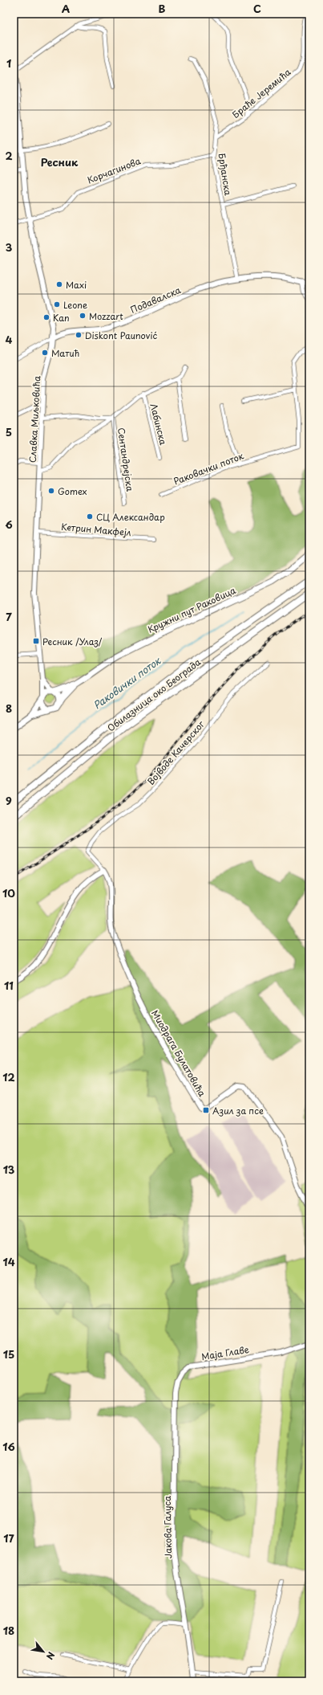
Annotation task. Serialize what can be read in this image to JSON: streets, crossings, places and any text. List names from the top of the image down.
{
  "streets": {
    "highway": ["Обилазница око Београда"],
    "main road": ["Кружни пут Раковица"],
    "street": [
      "Браће Јеремића",
      "Корчагинова",
      "Брђанска",
      "Подавалска",
      "Славка Миљковића",
      "Лабинска",
      "Сентандрејска",
      "Раковачки поток",
      "Кетрин Макфејл",
      "Војводе Качерског",
      "Миодрага Булатовића",
      "Маја Главе",
      "Јакова Галуса"
    ]
  },
  "crossings": [
    ["Браће Јеремића", "Брђанска"],
    ["Корчагинова", "Брђанска"],
    ["Корчагинова", "Славка Миљковића"],
    ["Брђанска", "Подавалска"],
    ["Подавалска", "Славка Миљковића"],
    ["Славка Миљковића", "Кетрин Макфејл"],
    ["Славка Миљковића", "Кружни пут Раковица"],
    ["Војводе Качерског", "Миодрага Булатовића"],
    ["Маја Главе", "Јакова Галуса"]
  ],
  "districts": ["Ресник"],
  "water": ["Раковички поток"],
  "places": {
    "other": [
      "Maxi",
      "Leone",
      "Mozzart",
      "Kan",
      "Diskont Paunović",
      "Матић",
      "Gomex",
      "СЦ Александар"
    ],
    "transit": ["Ресник /Улаз/", "Азил за псе"]
  },
  "north": "bottom right",
  "grid": {
    "columns": ["A", "B", "C"],
    "rows": [
      "1",
      "2",
      "3",
      "4",
      "5",
      "6",
      "7",
      "8",
      "9",
      "10",
      "11",
      "12",
      "13",
      "14",
      "15",
      "16",
      "17",
      "18"
    ]
  }
}
